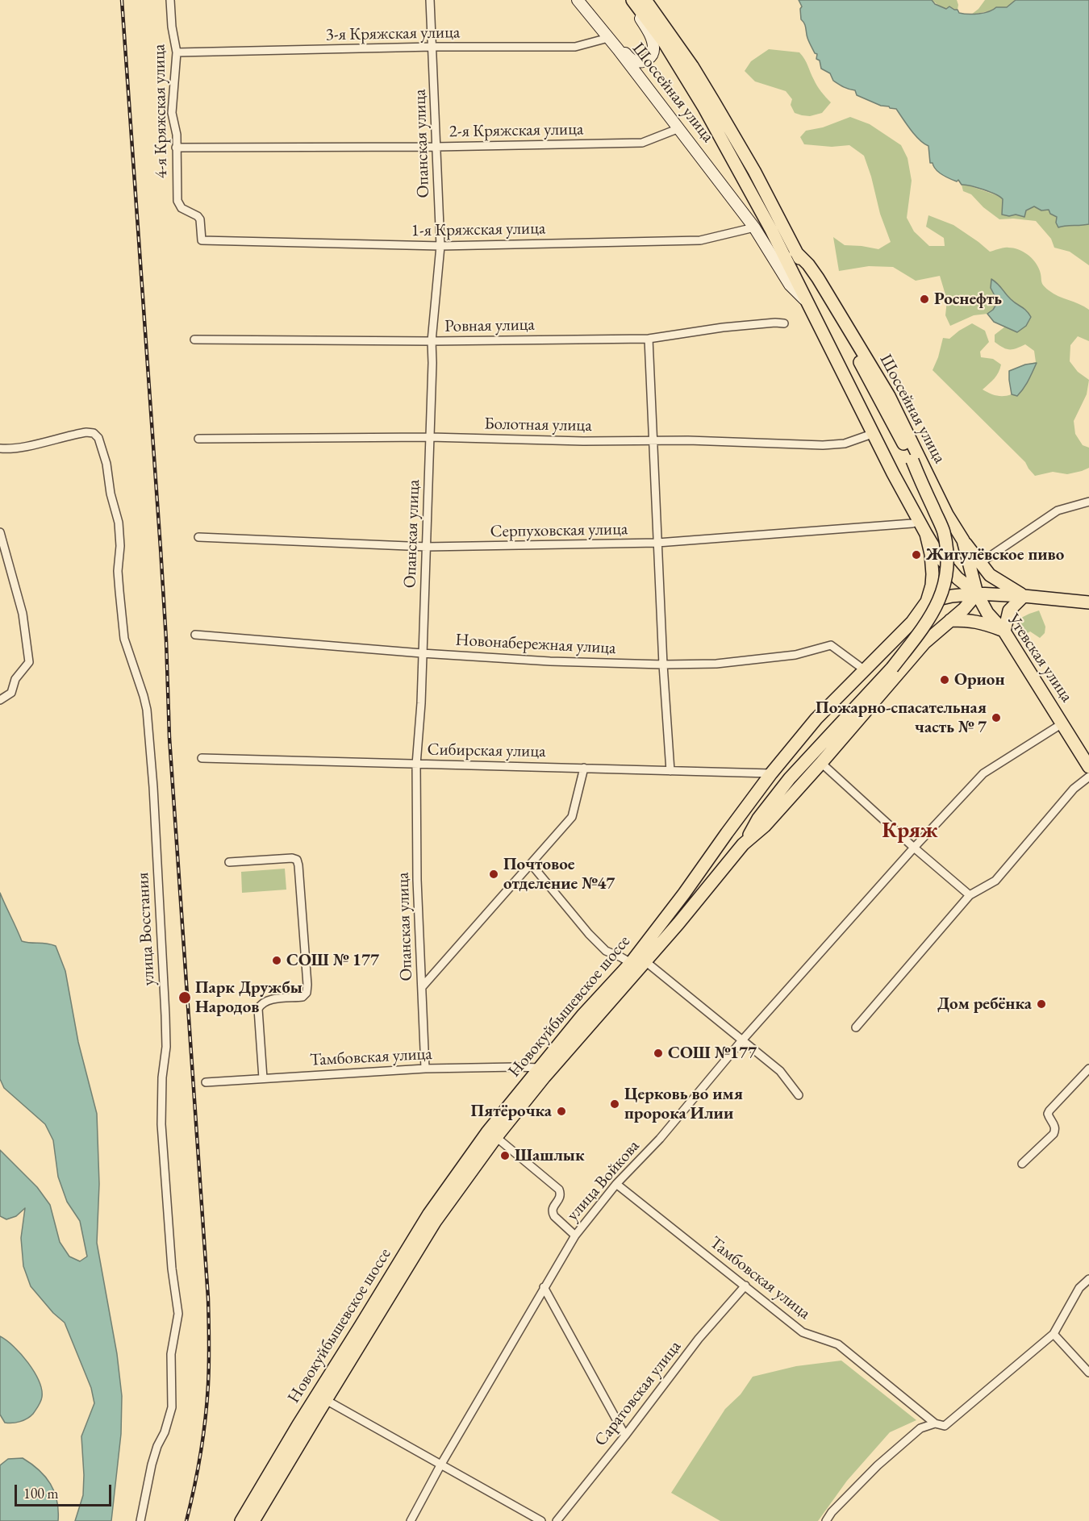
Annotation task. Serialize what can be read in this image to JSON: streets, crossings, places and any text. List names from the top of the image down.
{
  "streets": {
    "main road": ["Шоссейная улица", "Утевская улица", "Новокуйбышевское шоссе"],
    "street": [
      "3-я Кряжская улица",
      "4-я Кряжская улица",
      "2-я Кряжская улица",
      "Опанская улица",
      "1-я Кряжская улица",
      "Ровная улица",
      "Болотная улица",
      "Серпуховская улица",
      "Новонабережная улица",
      "Сибирская улица",
      "улица Восстания",
      "Тамбовская улица",
      "улица Войкова",
      "Саратовская улица"
    ]
  },
  "crossings": [
    ["3-я Кряжская улица", "Шоссейная улица"],
    ["3-я Кряжская улица", "4-я Кряжская улица"],
    ["3-я Кряжская улица", "Опанская улица"],
    ["Шоссейная улица", "2-я Кряжская улица"],
    ["Шоссейная улица", "1-я Кряжская улица"],
    ["Шоссейная улица", "Болотная улица"],
    ["Шоссейная улица", "Серпуховская улица"],
    ["Шоссейная улица", "Утевская улица"],
    ["Шоссейная улица", "Новокуйбышевское шоссе"],
    ["4-я Кряжская улица", "2-я Кряжская улица"],
    ["4-я Кряжская улица", "1-я Кряжская улица"],
    ["2-я Кряжская улица", "Опанская улица"],
    ["Опанская улица", "1-я Кряжская улица"],
    ["Опанская улица", "Ровная улица"],
    ["Опанская улица", "Болотная улица"],
    ["Опанская улица", "Серпуховская улица"],
    ["Опанская улица", "Новонабережная улица"],
    ["Опанская улица", "Сибирская улица"],
    ["Опанская улица", "Тамбовская улица"],
    ["Серпуховская улица", "Новокуйбышевское шоссе"],
    ["Новонабережная улица", "Новокуйбышевское шоссе"],
    ["Утевская улица", "Новокуйбышевское шоссе"],
    ["Утевская улица", "улица Войкова"],
    ["Сибирская улица", "Новокуйбышевское шоссе"],
    ["Новокуйбышевское шоссе", "Тамбовская улица"],
    ["Тамбовская улица", "улица Войкова"],
    ["Тамбовская улица", "Саратовская улица"]
  ],
  "districts": ["Кряж"],
  "places": [
    "Роснефть",
    "Жигулёвское пиво",
    "Орион",
    "Пожарно-спасательная часть № 7",
    "Почтовое отделение №47",
    "СОШ № 177",
    "Парк Дружбы Народов",
    "Дом ребёнка",
    "СОШ №177",
    "Церковь во имя пророка Илии",
    "Пятёрочка",
    "Шашлык"
  ],
  "scale_bar": "100 m"
}
